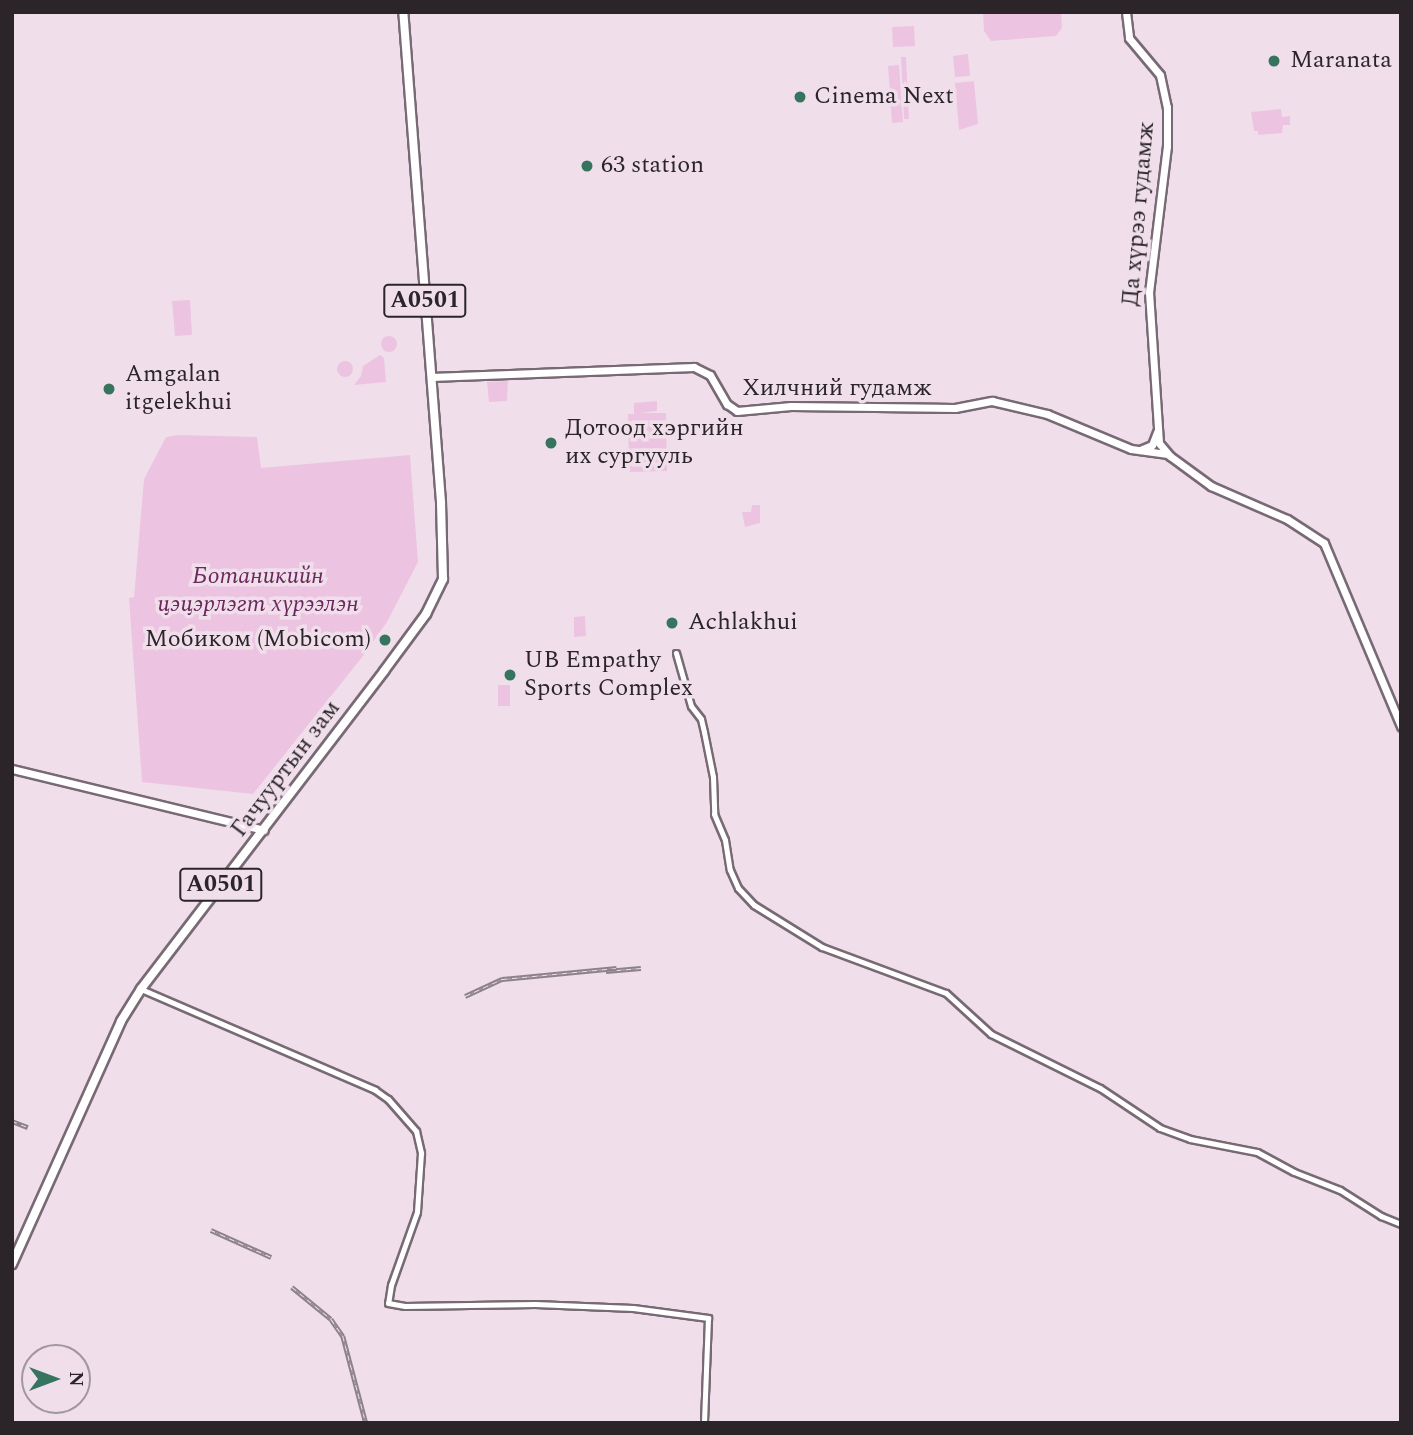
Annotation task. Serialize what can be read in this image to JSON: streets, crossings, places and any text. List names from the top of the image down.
{
  "streets": {
    "highway": ["A0501", "Гачууртын зам"],
    "main road": ["Да хүрээ гудамж", "Хилчний гудамж"]
  },
  "crossings": [
    ["Да хүрээ гудамж", "Хилчний гудамж"],
    ["A0501", "Хилчний гудамж"],
    ["A0501", "Гачууртын зам"],
    ["Хилчний гудамж", "Гачууртын зам"]
  ],
  "parks": ["Ботаникийн цэцэрлэгт хүрээлэн"],
  "places": [
    "Maranata",
    "Cinema Next",
    "63 station",
    "Amgalan itgelekhui",
    "Дотоод хэргийн их сургууль",
    "Achlakhui",
    "Мобиком (Mobicom)",
    "UB Empathy Sports Complex"
  ],
  "north": "right"
}
